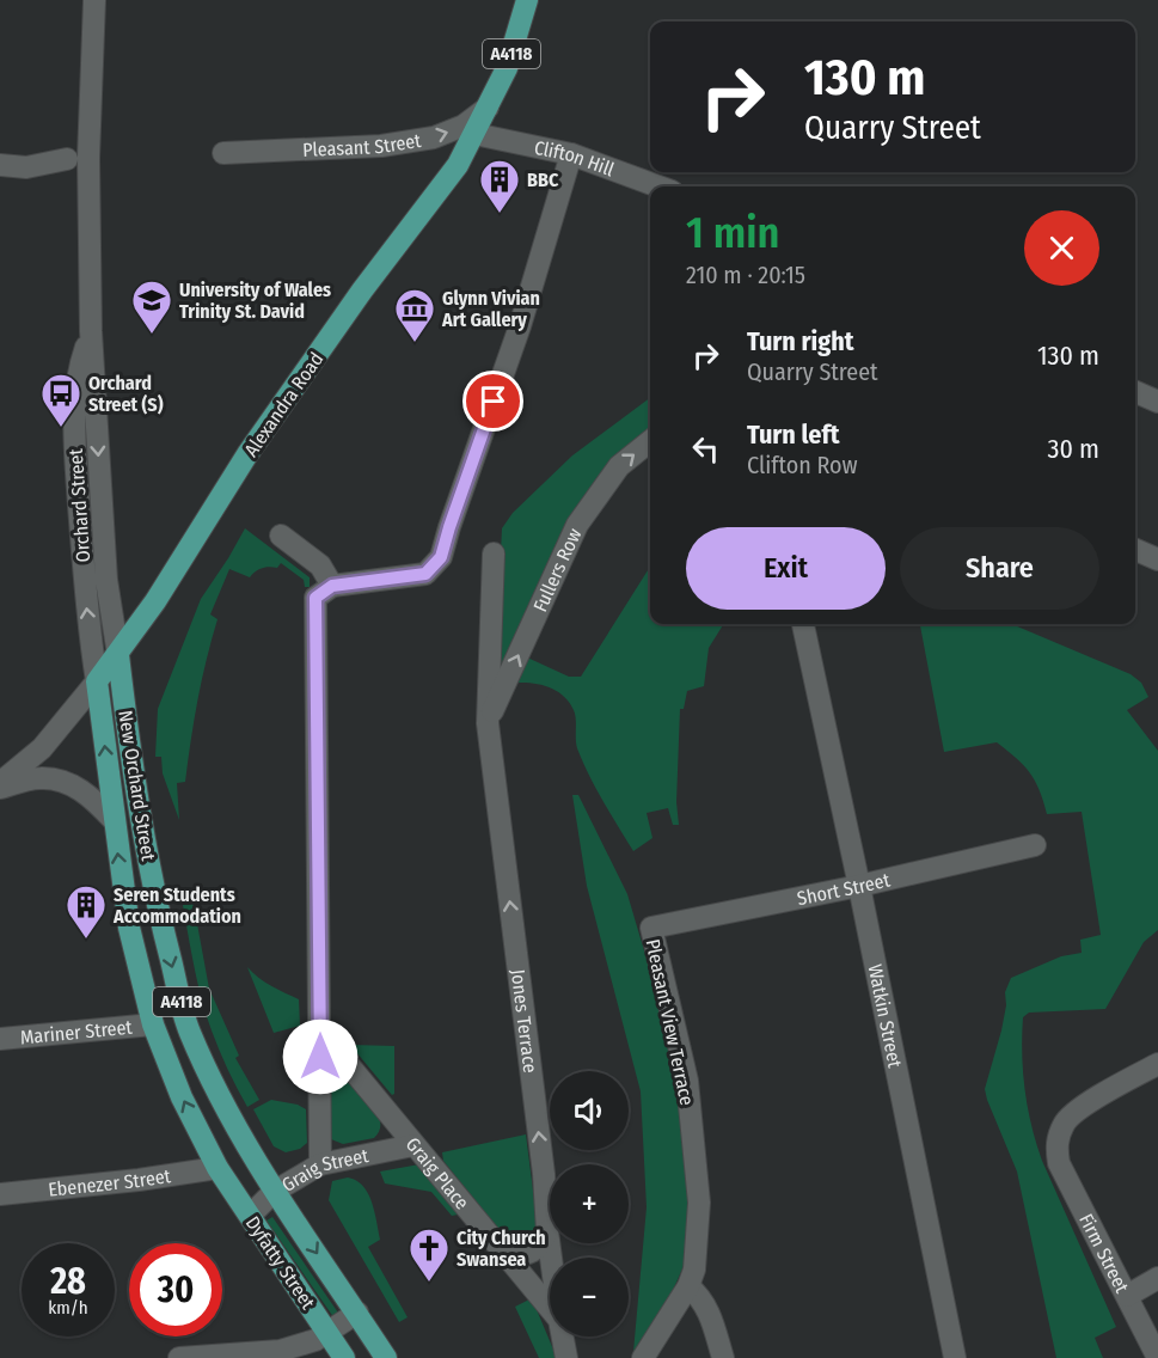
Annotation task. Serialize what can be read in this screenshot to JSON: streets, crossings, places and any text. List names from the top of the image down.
{
  "streets": {
    "main road": [
      "A4118",
      "Alexandra Road",
      "New Orchard Street",
      "Dyfatty Street"
    ],
    "street": [
      "Pleasant Street",
      "Clifton Hill",
      "Orchard Street",
      "Fullers Row",
      "Short Street",
      "Watkin Street",
      "Jones Terrace",
      "Pleasant View Terrace",
      "Mariner Street",
      "Graig Street",
      "Graig Place",
      "Ebenezer Street",
      "Firm Street"
    ]
  },
  "crossings": [
    ["Pleasant Street", "Alexandra Road"],
    ["Clifton Hill", "Alexandra Road"],
    ["Alexandra Road", "Orchard Street"],
    ["Alexandra Road", "New Orchard Street"],
    ["Orchard Street", "New Orchard Street"],
    ["Fullers Row", "Jones Terrace"],
    ["New Orchard Street", "Mariner Street"],
    ["New Orchard Street", "Graig Street"],
    ["New Orchard Street", "Ebenezer Street"],
    ["New Orchard Street", "Dyfatty Street"],
    ["Short Street", "Watkin Street"],
    ["Short Street", "Pleasant View Terrace"],
    ["Graig Street", "Graig Place"],
    ["Graig Street", "Dyfatty Street"],
    ["Ebenezer Street", "Dyfatty Street"]
  ],
  "one_way": ["Pleasant Street"],
  "places": {
    "building": ["BBC", "Seren Students Accommodation"],
    "school or university": ["University of Wales Trinity St. David"],
    "museum": ["Glynn Vivian Art Gallery"],
    "bus stop": ["Orchard Street (S)"],
    "church": ["City Church Swansea"]
  },
  "page": {
    "turn": ["130 m", "Quarry Street"],
    "heading": ["1 min", "210 m · 20:15"],
    "list": [
      {
        "name": "Turn right",
        "note": "Quarry Street",
        "value": "130 m"
      },
      {
        "name": "Turn left",
        "note": "Clifton Row",
        "value": "30 m"
      }
    ],
    "buttons": ["Exit", "Share"],
    "map_buttons": ["+", "−"],
    "speed": "28 km/h",
    "limit": "30"
  }
}
